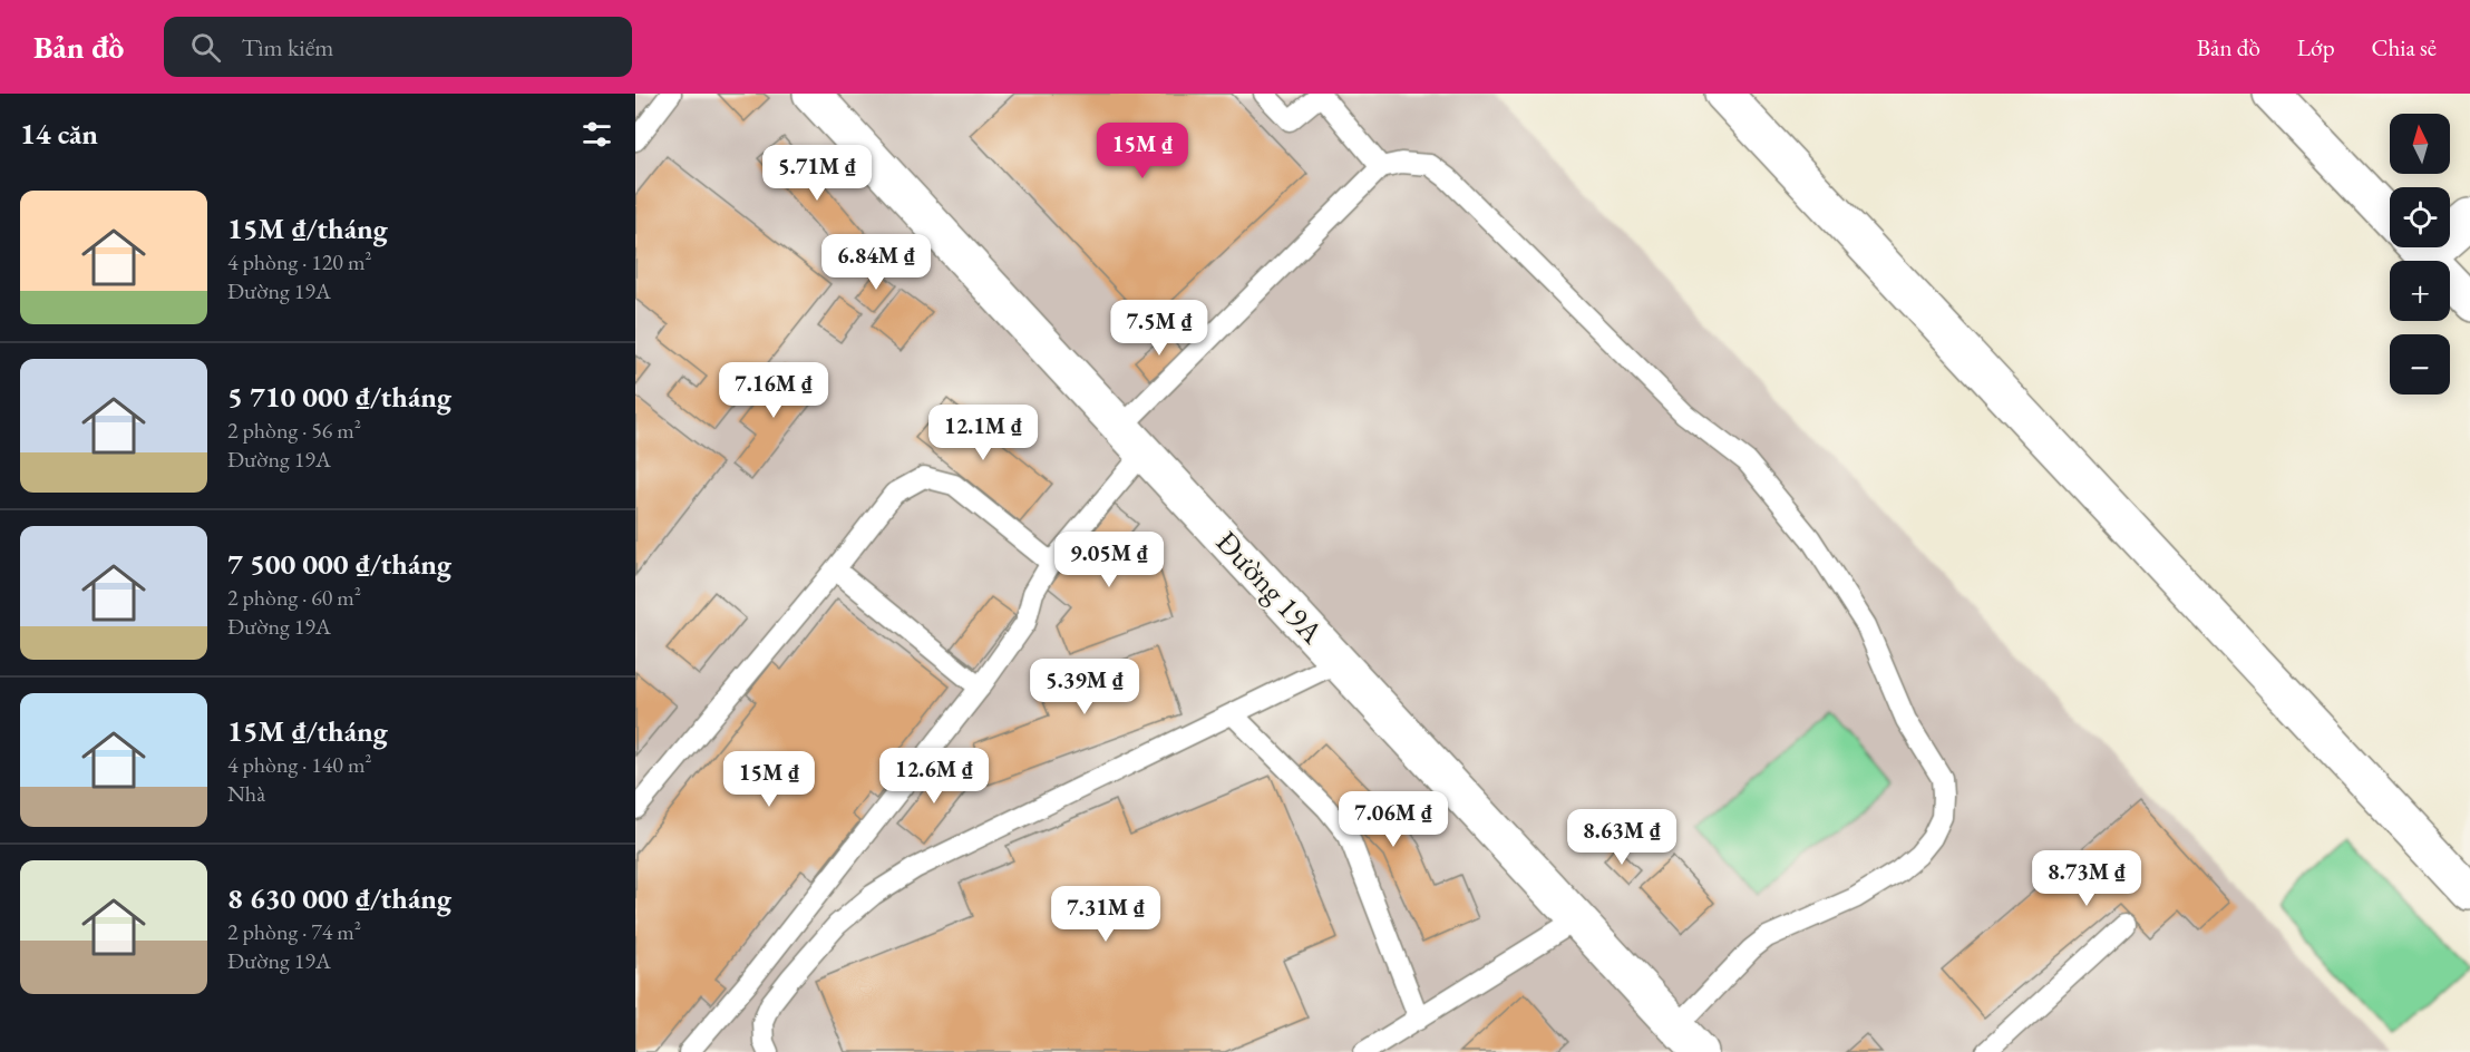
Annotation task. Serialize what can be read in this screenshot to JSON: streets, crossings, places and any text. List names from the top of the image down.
{
  "streets": {
    "street": ["Đường 19A"]
  },
  "north": "top",
  "page": {
    "header": "Bản đồ",
    "search": "Tìm kiếm",
    "nav": ["Bản đồ", "Lớp", "Chia sẻ"],
    "heading": "14 căn",
    "map_buttons": ["+", "−"],
    "price": [
      "15M ₫",
      "5.71M ₫",
      "6.84M ₫",
      "7.5M ₫",
      "7.16M ₫",
      "12.1M ₫",
      "9.05M ₫",
      "5.39M ₫",
      "12.6M ₫",
      "15M ₫",
      "7.06M ₫",
      "8.63M ₫",
      "8.73M ₫",
      "7.31M ₫"
    ],
    "list": [
      {
        "name": "15M ₫/tháng",
        "note": "4 phòng · 120 m² · Đường 19A"
      },
      {
        "name": "5 710 000 ₫/tháng",
        "note": "2 phòng · 56 m² · Đường 19A"
      },
      {
        "name": "7 500 000 ₫/tháng",
        "note": "2 phòng · 60 m² · Đường 19A"
      },
      {
        "name": "15M ₫/tháng",
        "note": "4 phòng · 140 m² · Nhà"
      },
      {
        "name": "8 630 000 ₫/tháng",
        "note": "2 phòng · 74 m² · Đường 19A"
      }
    ]
  }
}
